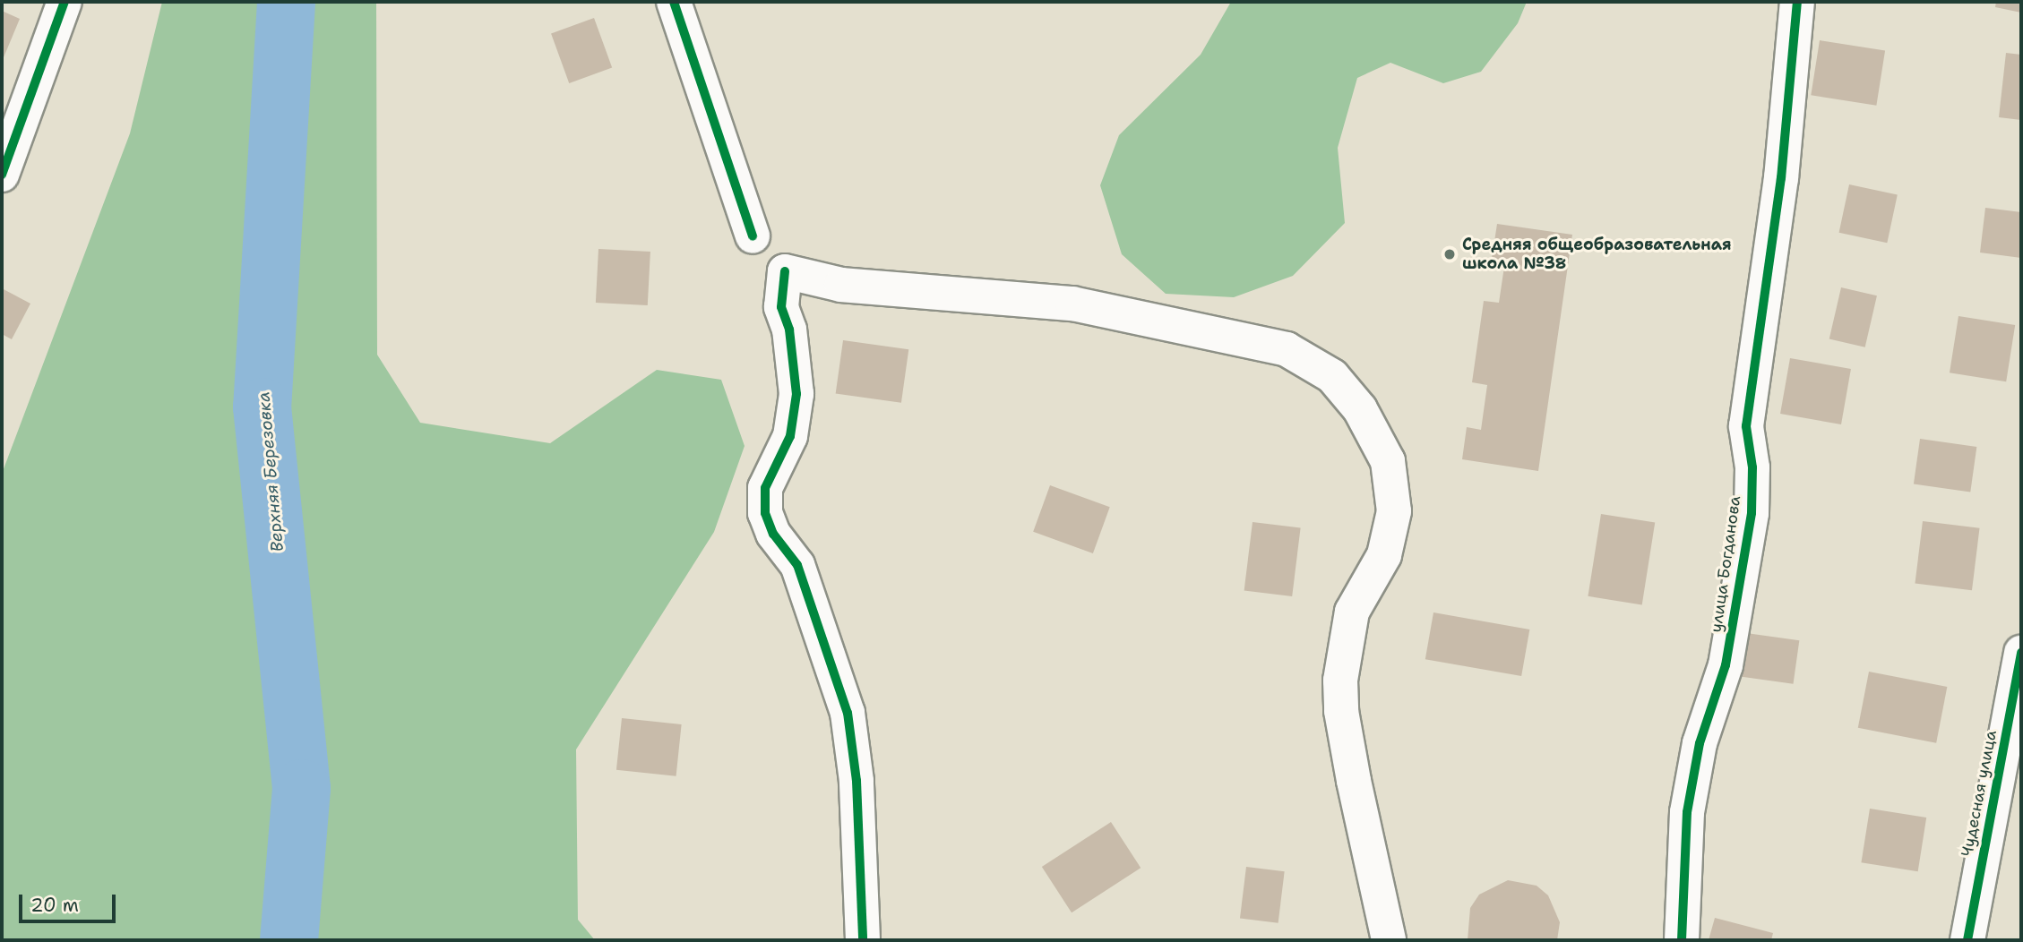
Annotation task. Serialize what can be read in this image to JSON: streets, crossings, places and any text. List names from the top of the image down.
{
  "streets": {
    "street": ["улица Богданова", "Чудесная улица"]
  },
  "water": ["Верхняя Березовка"],
  "places": ["Средняя общеобразовательная школа №38"],
  "scale_bar": "20 m"
}
